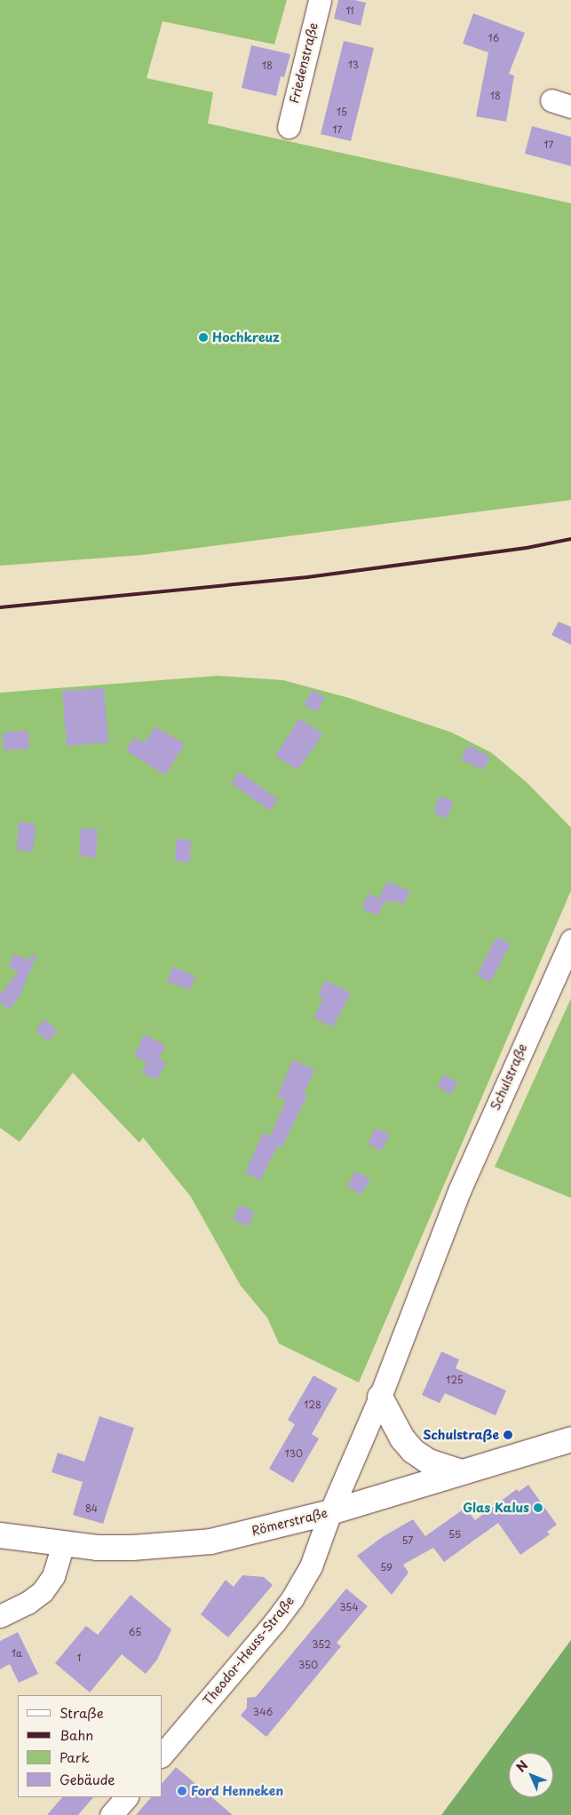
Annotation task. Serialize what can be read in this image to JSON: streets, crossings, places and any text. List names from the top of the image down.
{
  "streets": {
    "street": [
      "Friedenstraße",
      "Schulstraße",
      "Römerstraße",
      "Theodor-Heuss-Straße"
    ]
  },
  "crossings": [
    ["Schulstraße", "Römerstraße"],
    ["Schulstraße", "Theodor-Heuss-Straße"],
    ["Römerstraße", "Theodor-Heuss-Straße"]
  ],
  "places": [
    "Hochkreuz",
    "Schulstraße",
    "Glas Kalus",
    "Ford Henneken"
  ],
  "house_numbers": [
    "11",
    "16",
    "13",
    "18",
    "18",
    "15",
    "17",
    "17",
    "125",
    "128",
    "130",
    "84",
    "55",
    "57",
    "59",
    "354",
    "65",
    "352",
    "1a",
    "1",
    "350",
    "346"
  ],
  "legend": [
    "Straße",
    "Bahn",
    "Park",
    "Gebäude"
  ],
  "north": "top left"
}
